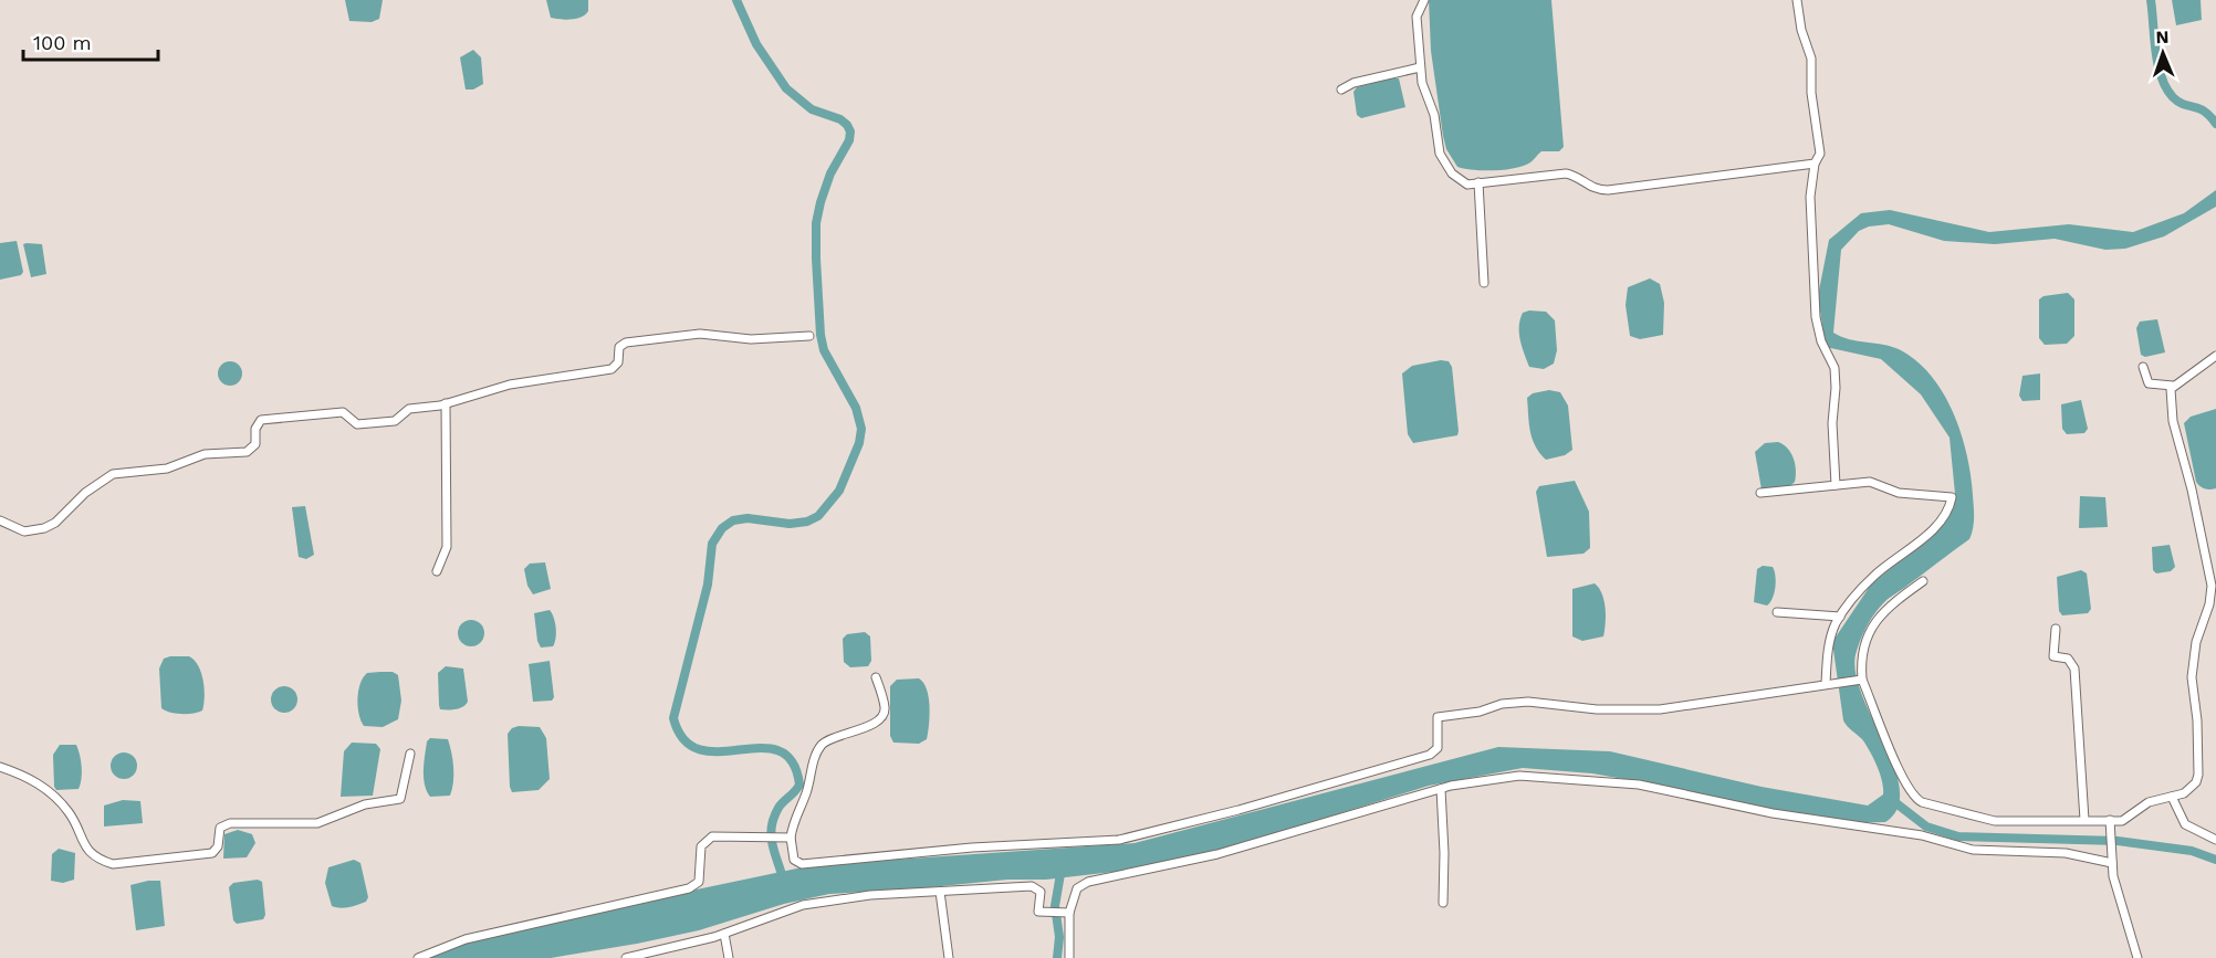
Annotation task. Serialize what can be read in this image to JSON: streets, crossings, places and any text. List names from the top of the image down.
{
  "scale_bar": "100 m",
  "north": "top"
}
